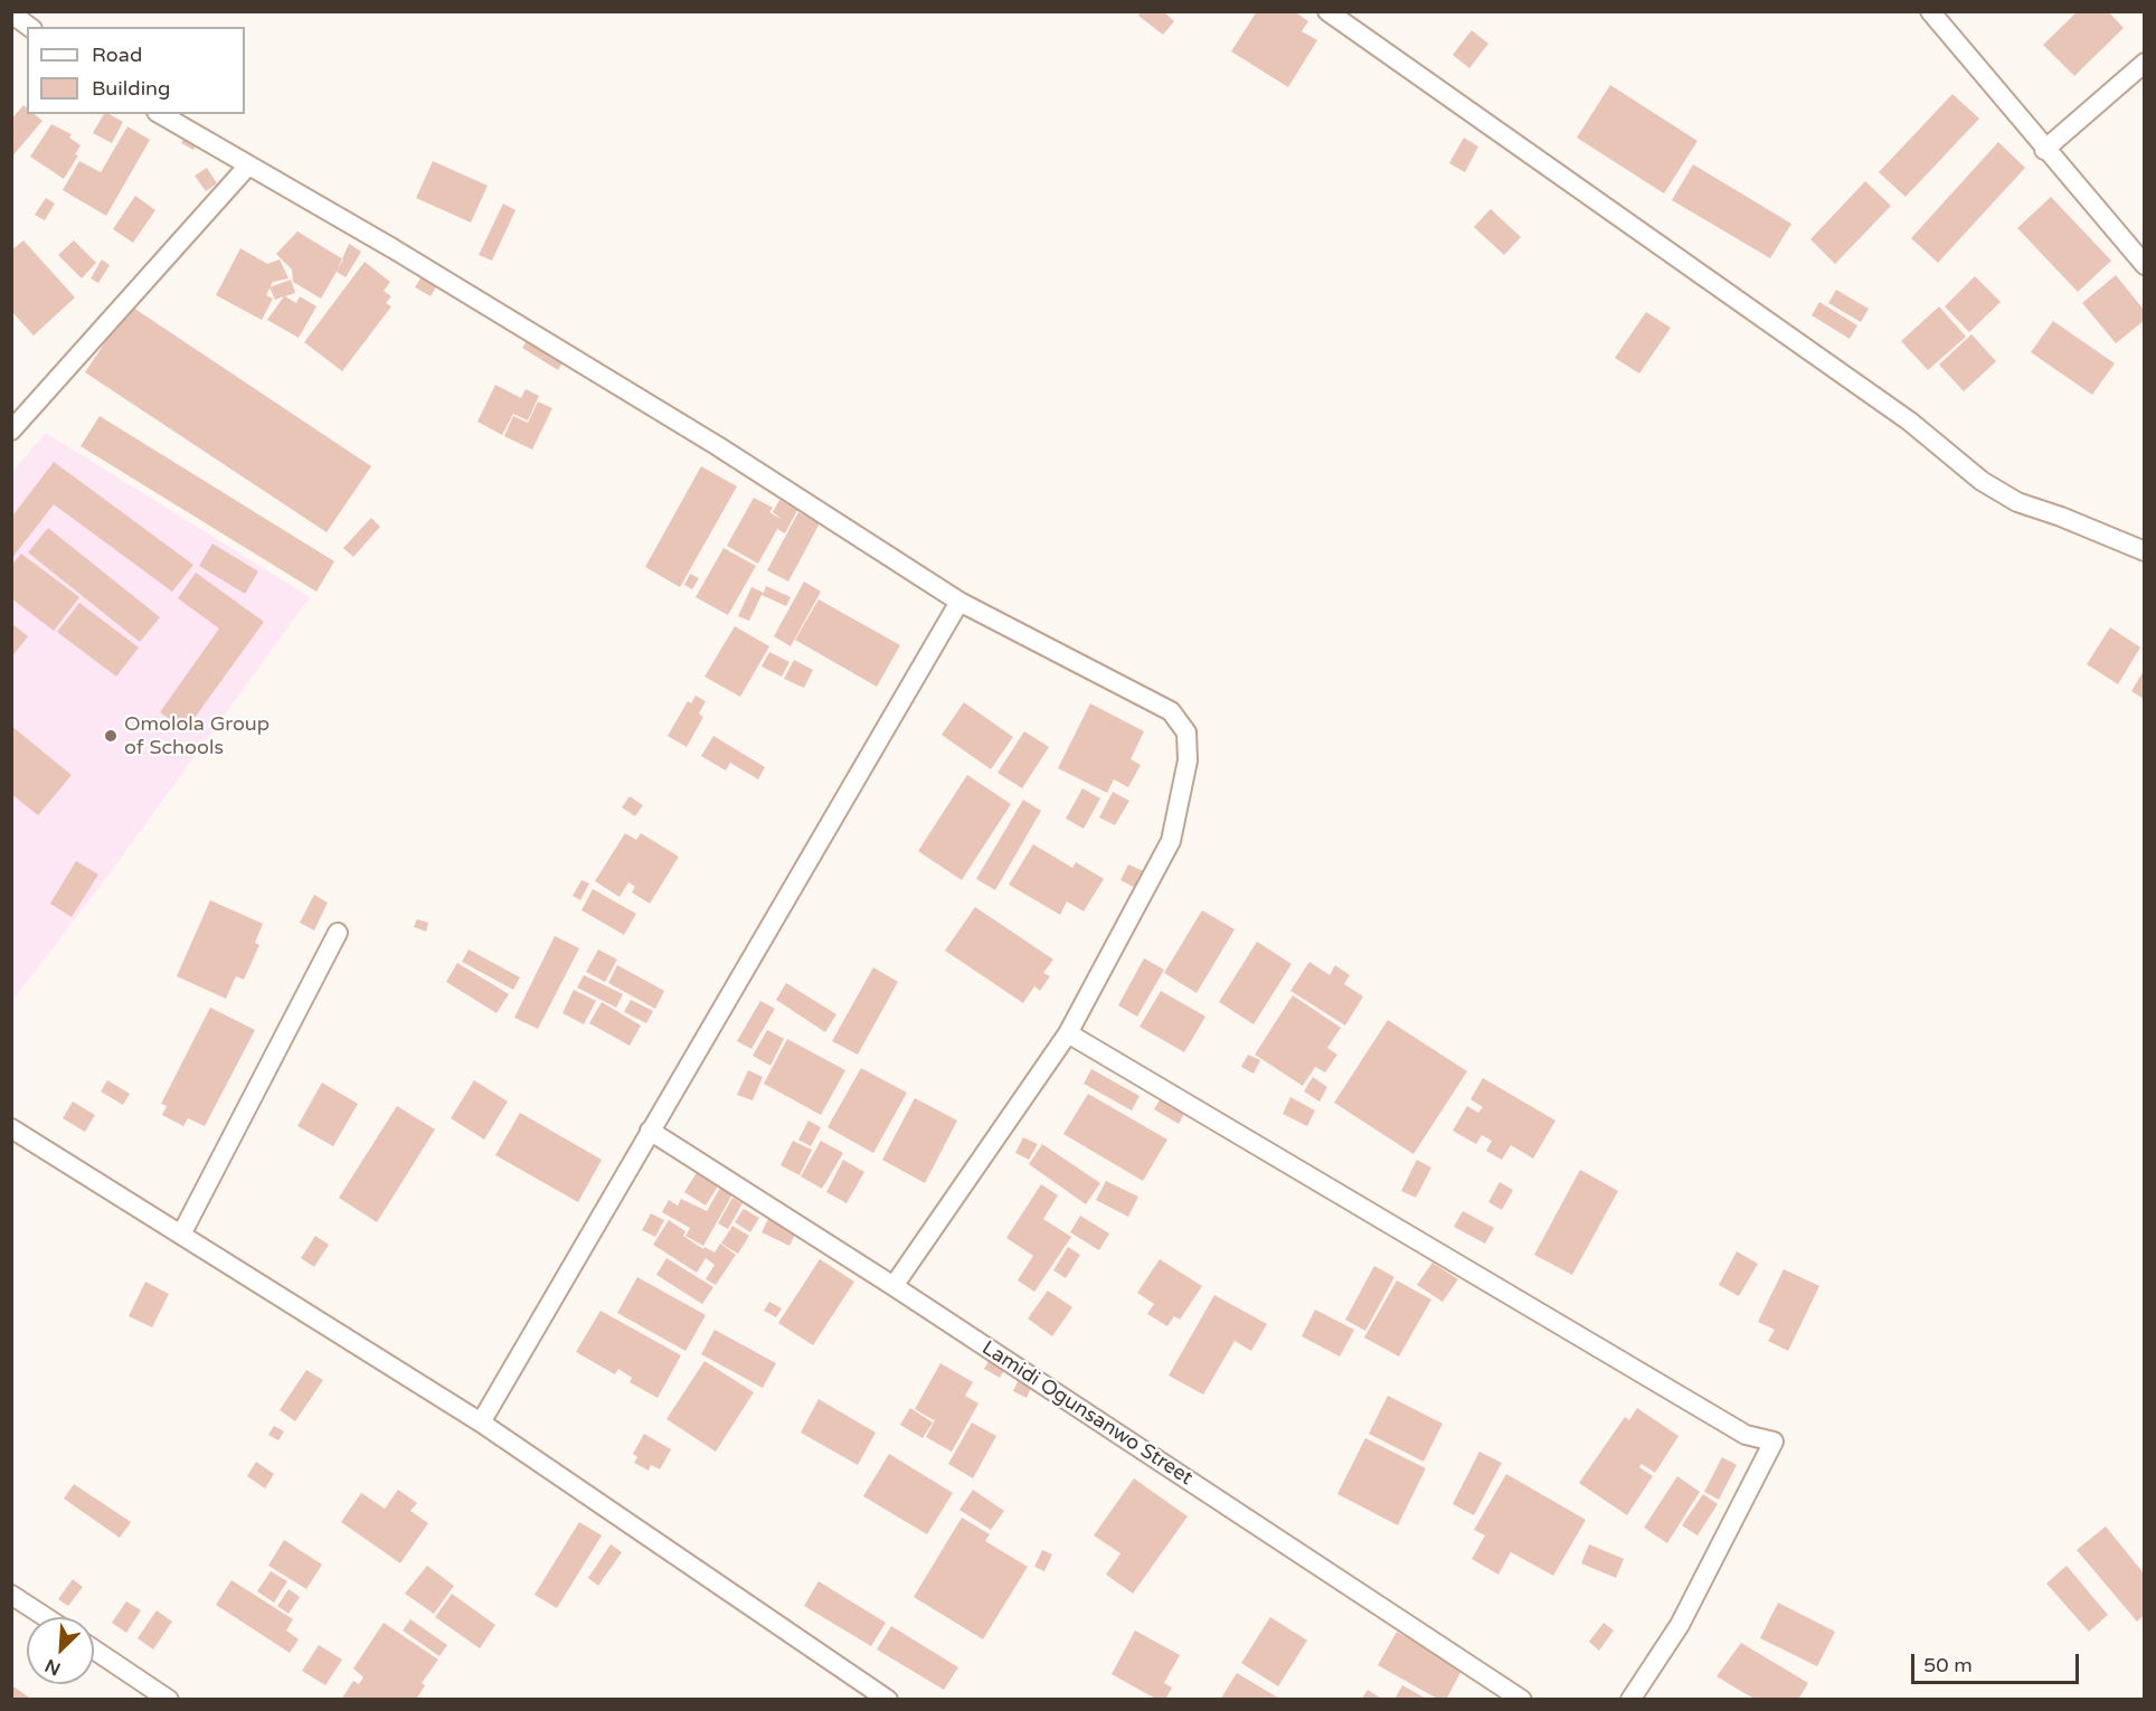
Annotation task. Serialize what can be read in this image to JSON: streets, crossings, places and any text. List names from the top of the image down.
{
  "streets": {
    "street": ["Lamidi Ogunsanwo Street"]
  },
  "places": ["Omolola Group of Schools"],
  "legend": ["Road", "Building"],
  "scale_bar": "50 m",
  "north": "bottom left"
}
